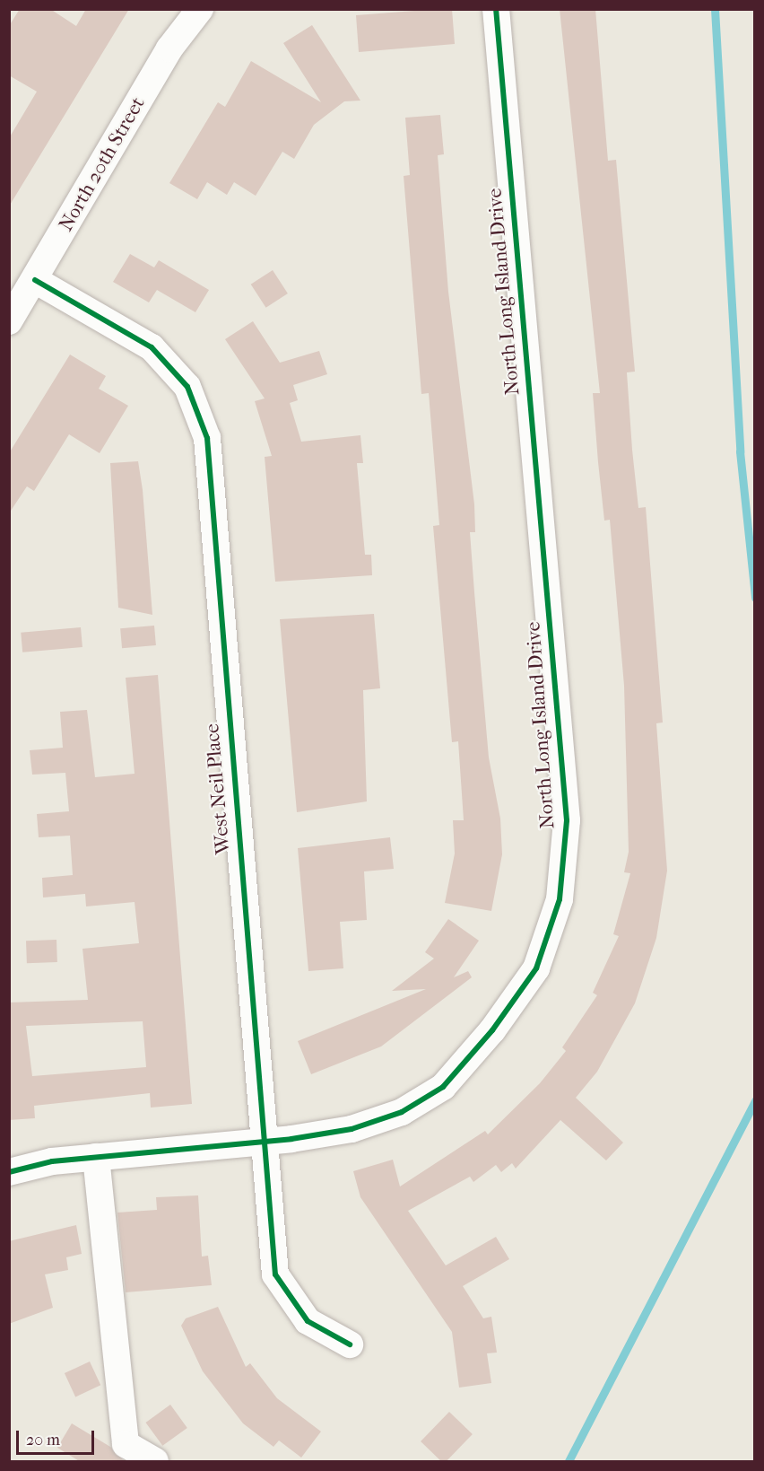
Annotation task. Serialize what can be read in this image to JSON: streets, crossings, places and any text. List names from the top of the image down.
{
  "streets": {
    "street": ["North 20th Street", "North Long Island Drive", "West Neil Place"]
  },
  "crossings": [
    ["North 20th Street", "West Neil Place"],
    ["North Long Island Drive", "West Neil Place"]
  ],
  "scale_bar": "20 m"
}
